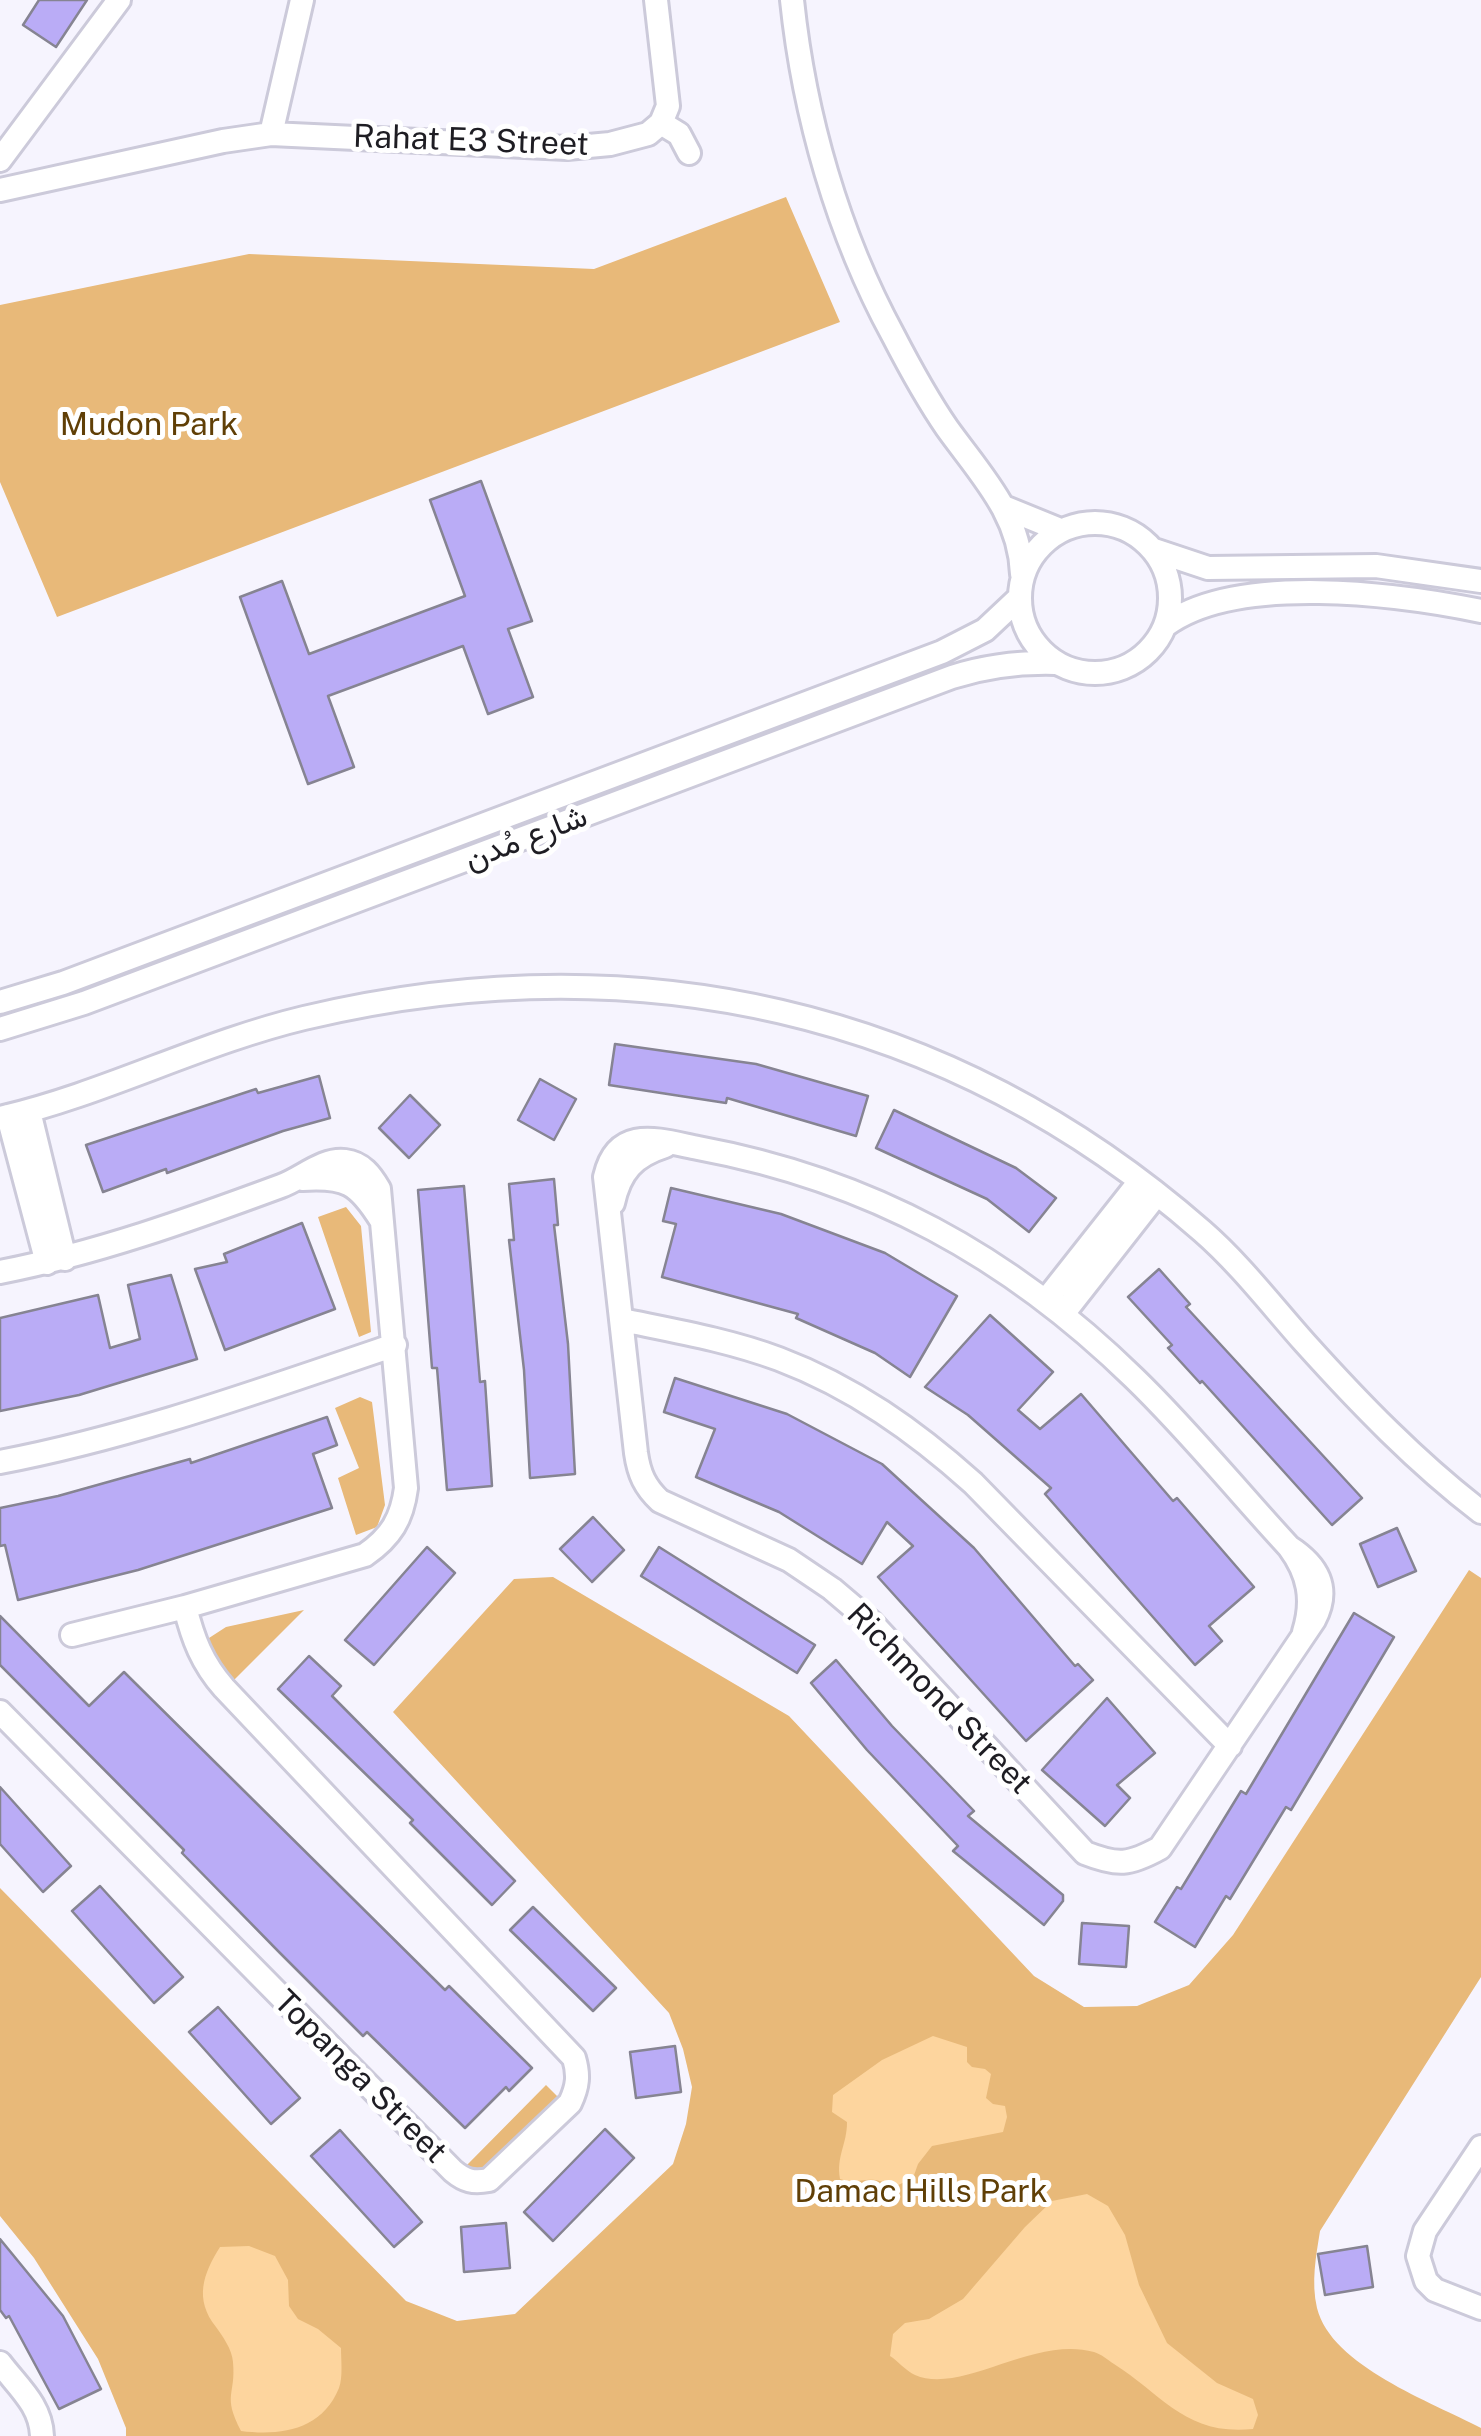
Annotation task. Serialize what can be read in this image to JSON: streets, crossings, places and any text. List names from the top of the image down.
{
  "streets": {
    "street": [
      "Rahat E3 Street",
      "شارع مُدن",
      "Richmond Street",
      "Topanga Street"
    ]
  },
  "parks": ["Mudon Park", "Damac Hills Park"]
}
